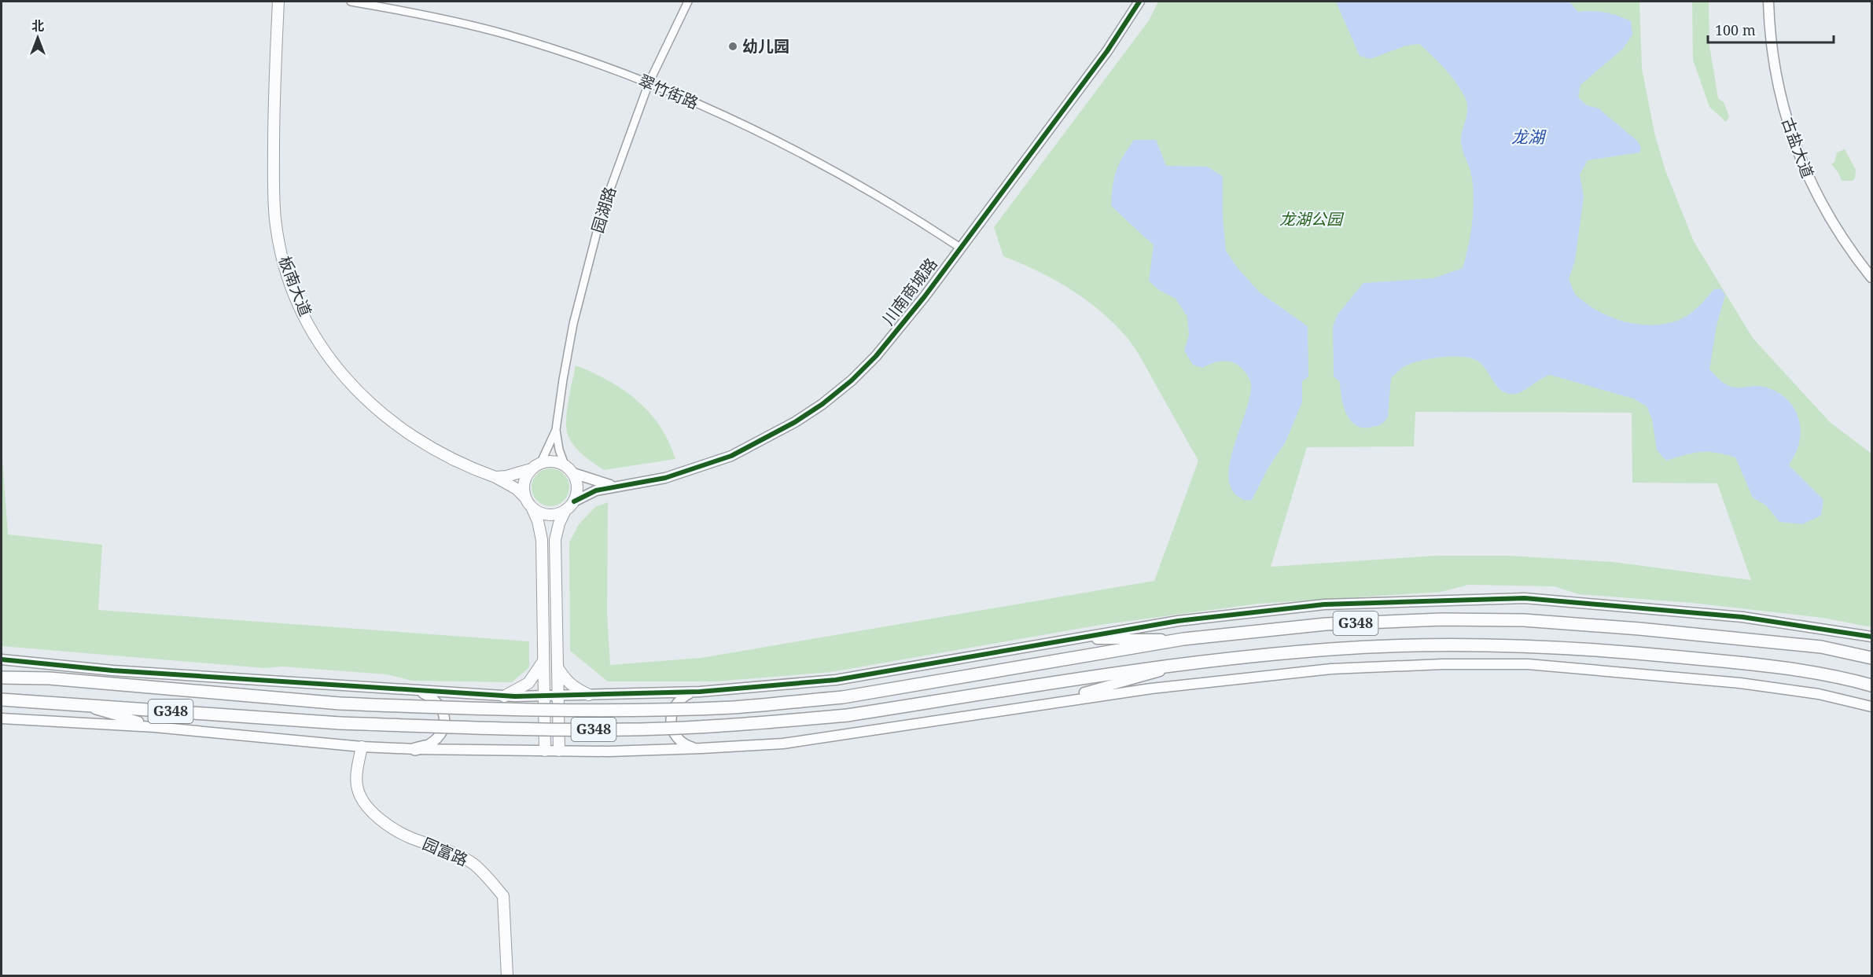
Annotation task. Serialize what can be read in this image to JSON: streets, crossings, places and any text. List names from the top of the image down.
{
  "streets": {
    "highway": ["G348"],
    "main road": ["板南大道", "园富路"],
    "street": [
      "翠竹街路",
      "古盐大道",
      "园湖路",
      "川南商城路"
    ]
  },
  "crossings": [
    ["翠竹街路", "园湖路"],
    ["翠竹街路", "川南商城路"]
  ],
  "water": ["龙湖"],
  "parks": ["龙湖公园"],
  "places": ["幼儿园"],
  "scale_bar": "100 m",
  "north": "top"
}
